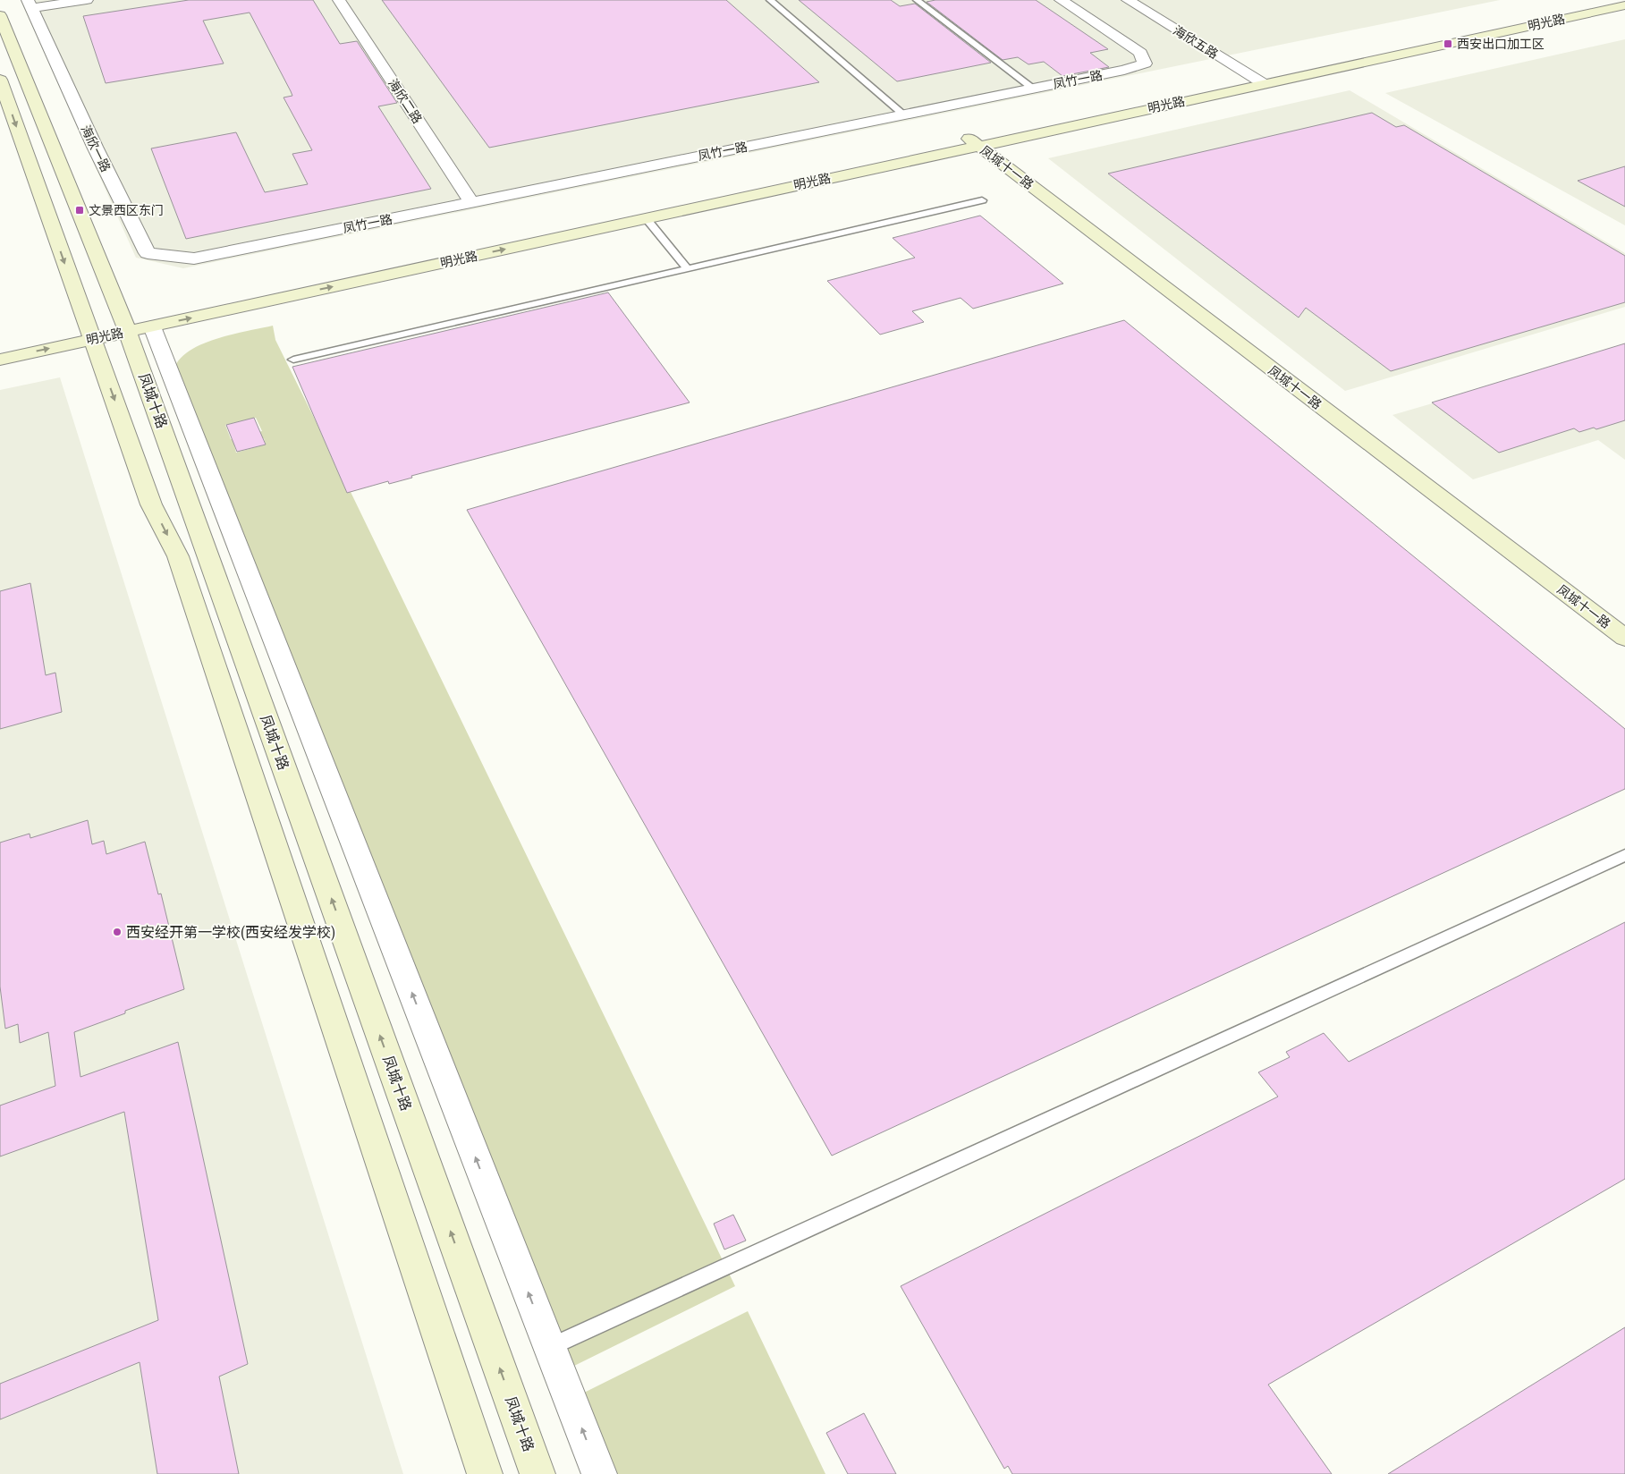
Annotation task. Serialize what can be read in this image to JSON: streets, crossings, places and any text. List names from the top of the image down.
{
  "streets": {
    "main road": ["明光路", "凤城十一路", "凤城十路"],
    "street": [
      "海欣五路",
      "凤竹一路",
      "海欣二路",
      "海欣一路"
    ]
  },
  "crossings": [
    ["明光路", "海欣五路"],
    ["明光路", "凤城十一路"],
    ["明光路", "凤城十路"],
    ["凤竹一路", "海欣二路"],
    ["凤竹一路", "海欣一路"]
  ],
  "places": {
    "transit": ["西安出口加工区", "文景西区东门"],
    "other": ["西安经开第一学校(西安经发学校)"]
  }
}
